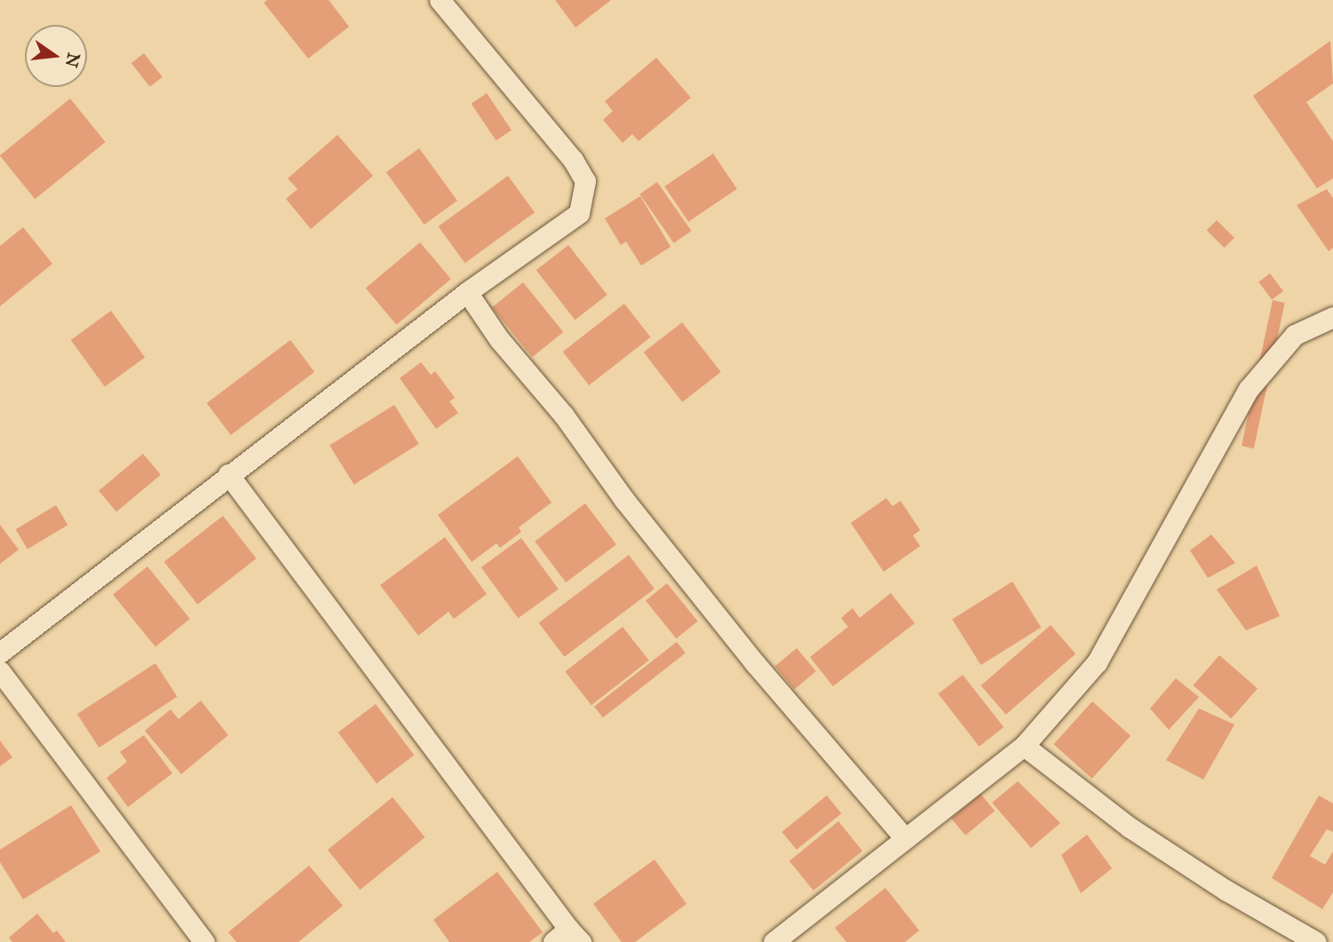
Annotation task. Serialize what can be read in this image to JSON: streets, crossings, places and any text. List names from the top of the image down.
{
  "north": "right"
}
